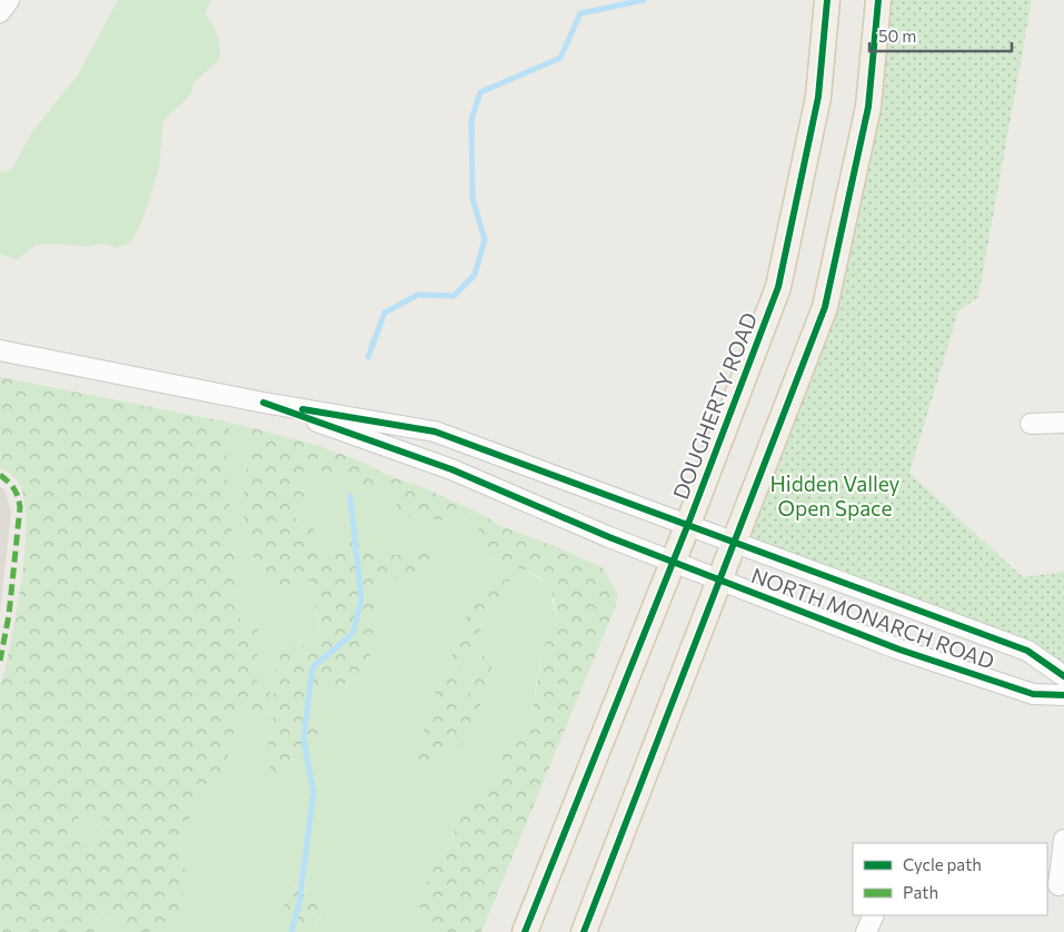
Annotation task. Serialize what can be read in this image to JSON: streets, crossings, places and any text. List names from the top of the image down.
{
  "streets": {
    "main road": ["DOUGHERTY ROAD"],
    "street": ["NORTH MONARCH ROAD"]
  },
  "crossings": [
    ["DOUGHERTY ROAD", "NORTH MONARCH ROAD"]
  ],
  "parks": ["Hidden Valley Open Space"],
  "legend": ["Cycle path", "Path"],
  "scale_bar": "50 m"
}
